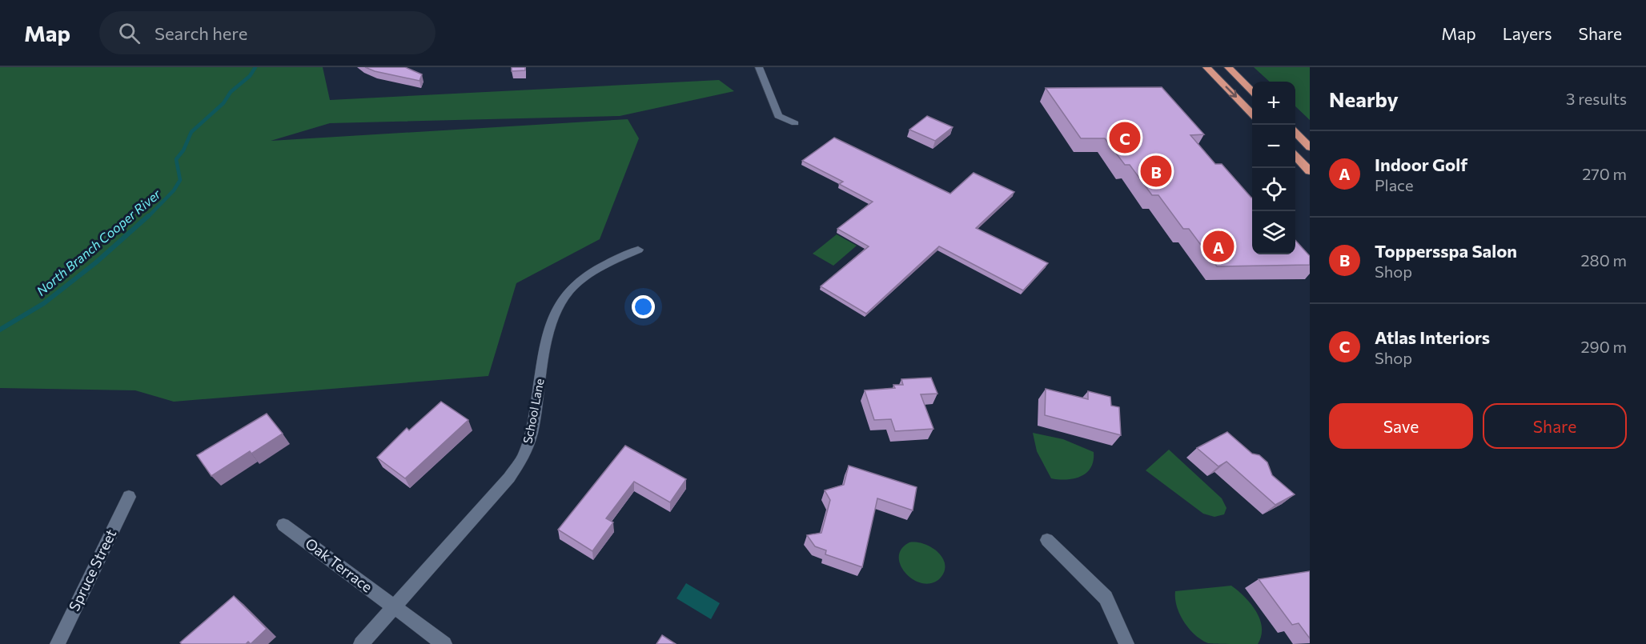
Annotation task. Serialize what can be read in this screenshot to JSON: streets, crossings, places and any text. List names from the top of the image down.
{
  "streets": {
    "street": ["School Lane", "Oak Terrace", "Spruce Street"]
  },
  "crossings": [
    ["School Lane", "Oak Terrace"]
  ],
  "water": ["North Branch Cooper River"],
  "page": {
    "header": "Map",
    "search": "Search here",
    "nav": ["Map", "Layers", "Share"],
    "heading": ["Nearby", "3 results"],
    "map_buttons": ["+", "−"],
    "pins": ["C", "B", "A"],
    "list": [
      {
        "mark": "A",
        "name": "Indoor Golf",
        "note": "Place",
        "value": "270 m"
      },
      {
        "mark": "B",
        "name": "Toppersspa Salon",
        "note": "Shop",
        "value": "280 m"
      },
      {
        "mark": "C",
        "name": "Atlas Interiors",
        "note": "Shop",
        "value": "290 m"
      }
    ],
    "buttons": ["Save", "Share"]
  }
}
